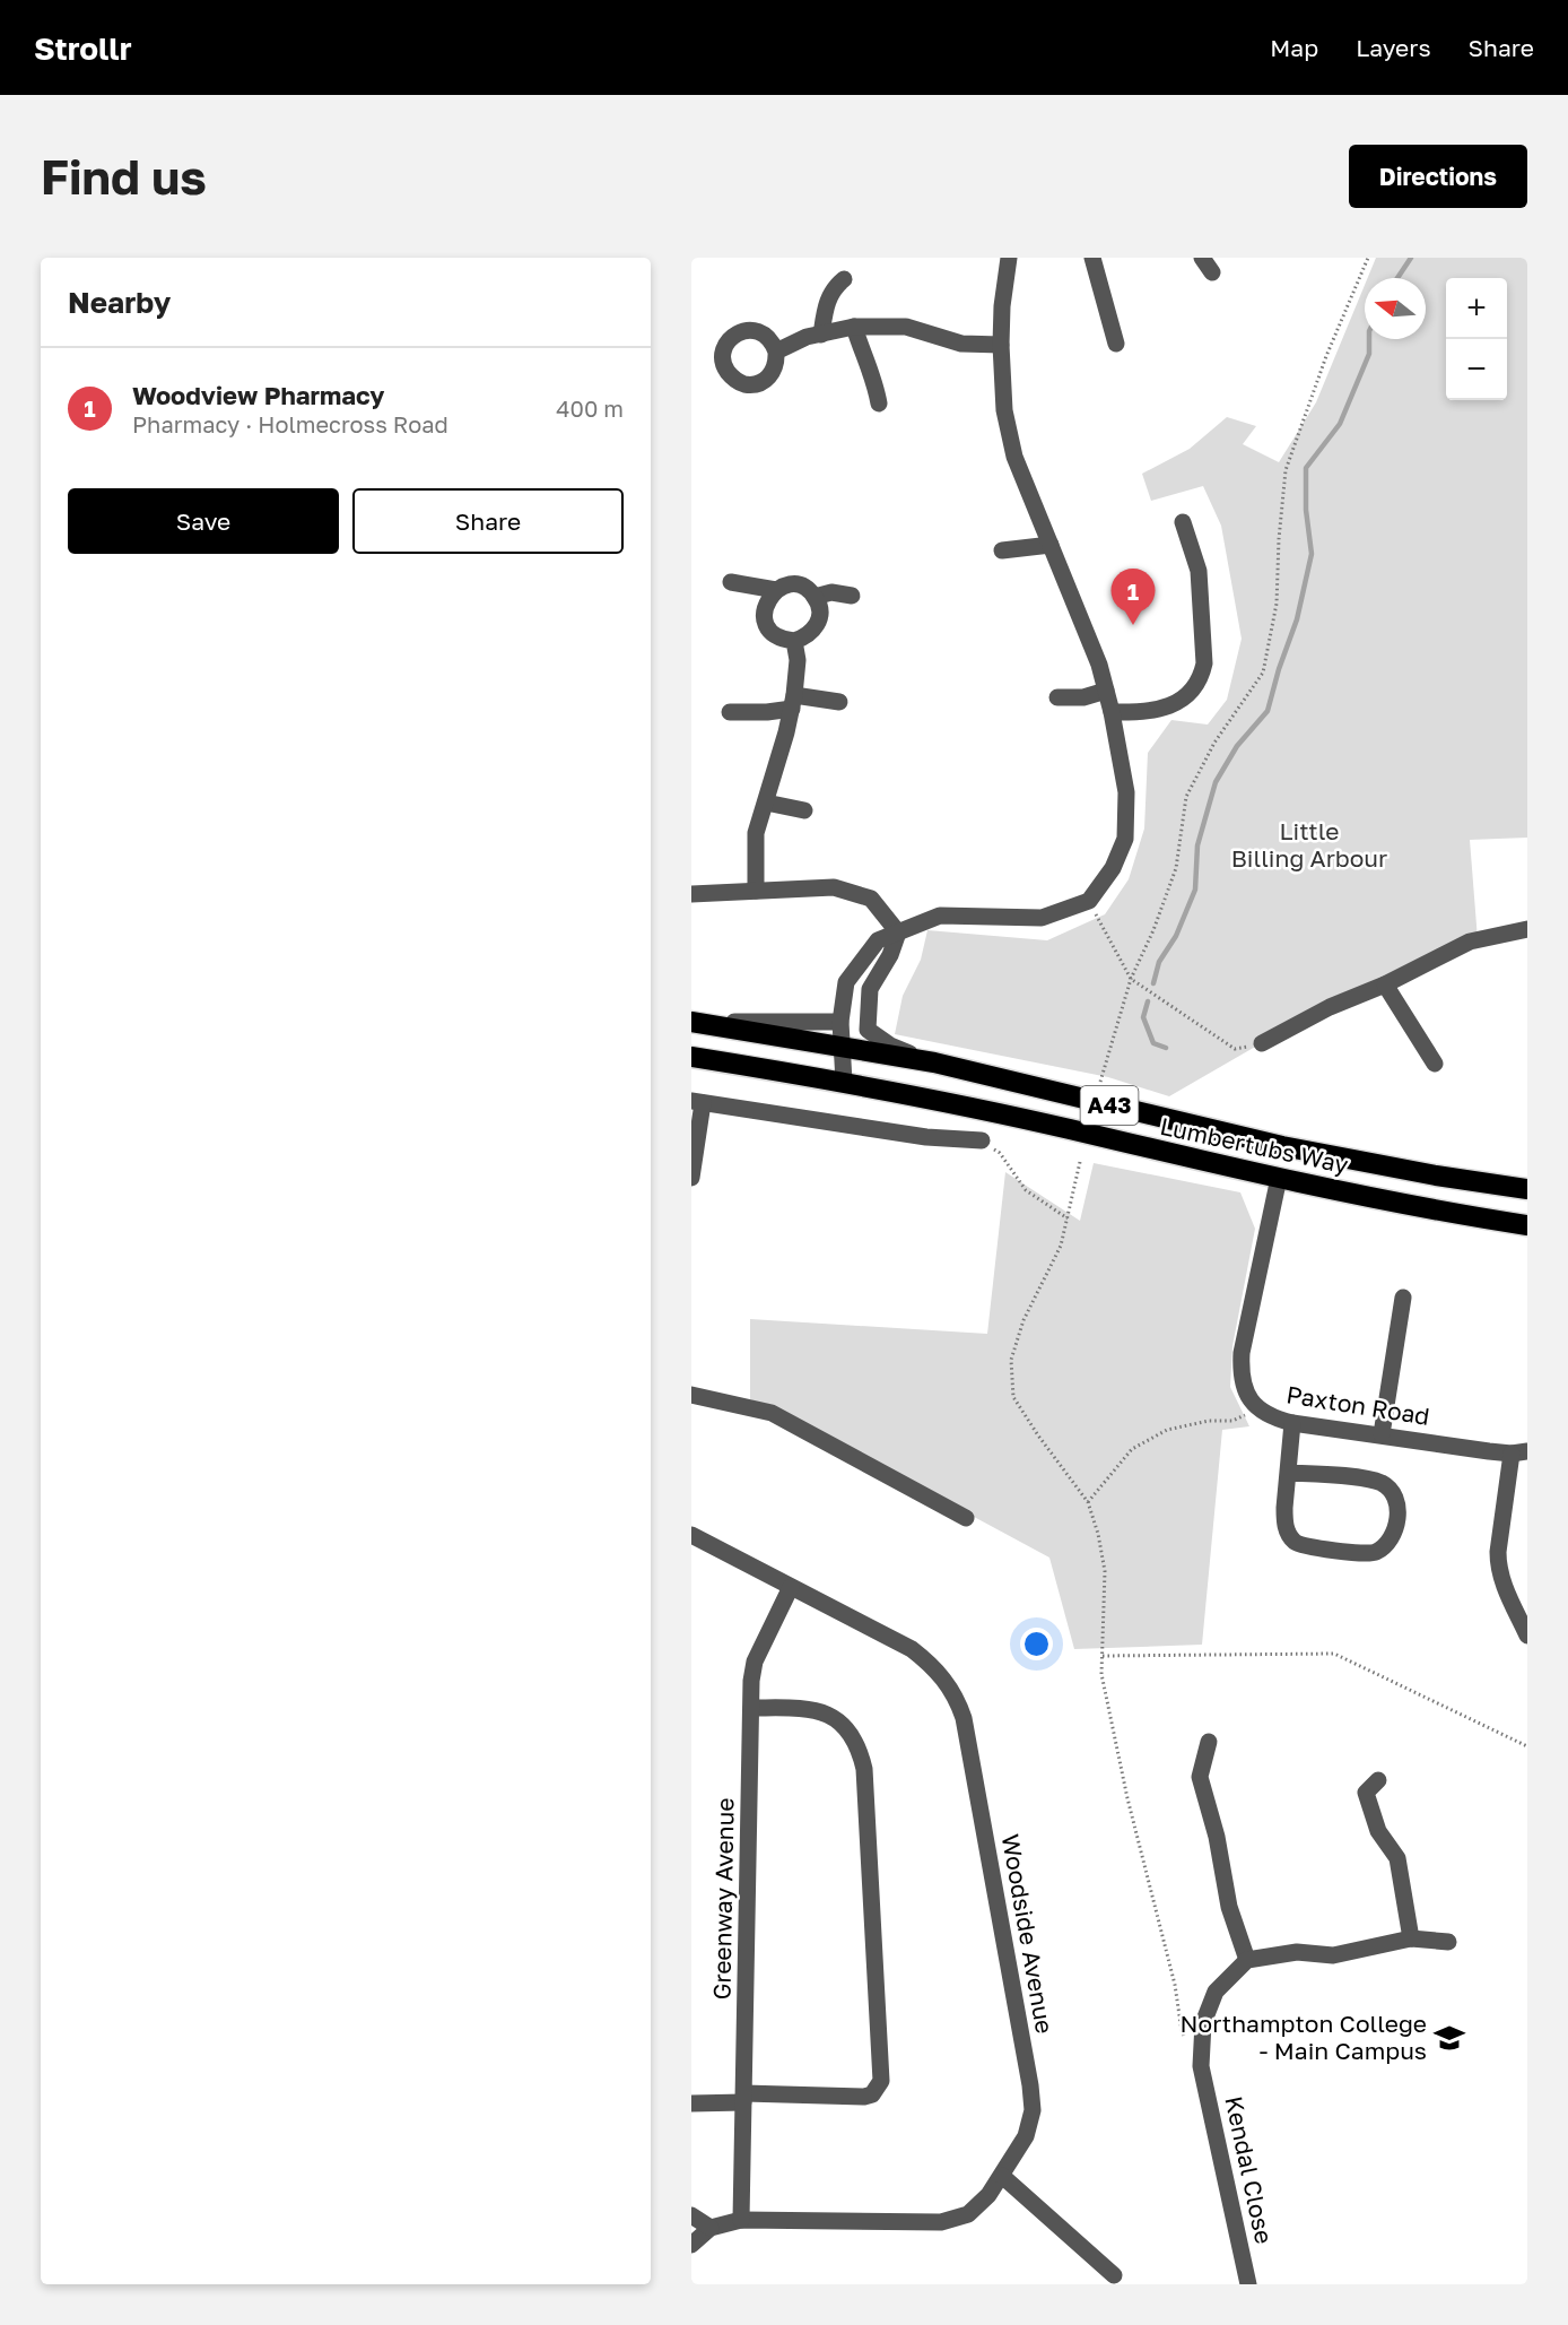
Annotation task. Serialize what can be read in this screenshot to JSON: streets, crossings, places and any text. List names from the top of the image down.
{
  "streets": {
    "highway": ["A43", "Lumbertubs Way"],
    "street": [
      "Paxton Road",
      "Greenway Avenue",
      "Woodside Avenue",
      "Kendal Close"
    ]
  },
  "crossings": [
    ["Lumbertubs Way", "Paxton Road"],
    ["Greenway Avenue", "Woodside Avenue"]
  ],
  "parks": ["Little Billing Arbour"],
  "places": {
    "school or university": ["Northampton College - Main Campus"]
  },
  "north": "left",
  "page": {
    "header": "Strollr",
    "nav": ["Map", "Layers", "Share"],
    "buttons": [
      "Directions",
      ["Save", "Share"]
    ],
    "title": "Find us",
    "heading": "Nearby",
    "map_buttons": ["+", "−"],
    "list": [
      {
        "mark": "1",
        "name": "Woodview Pharmacy",
        "note": "Pharmacy · Holmecross Road",
        "value": "400 m"
      }
    ],
    "pins": "1"
  }
}
